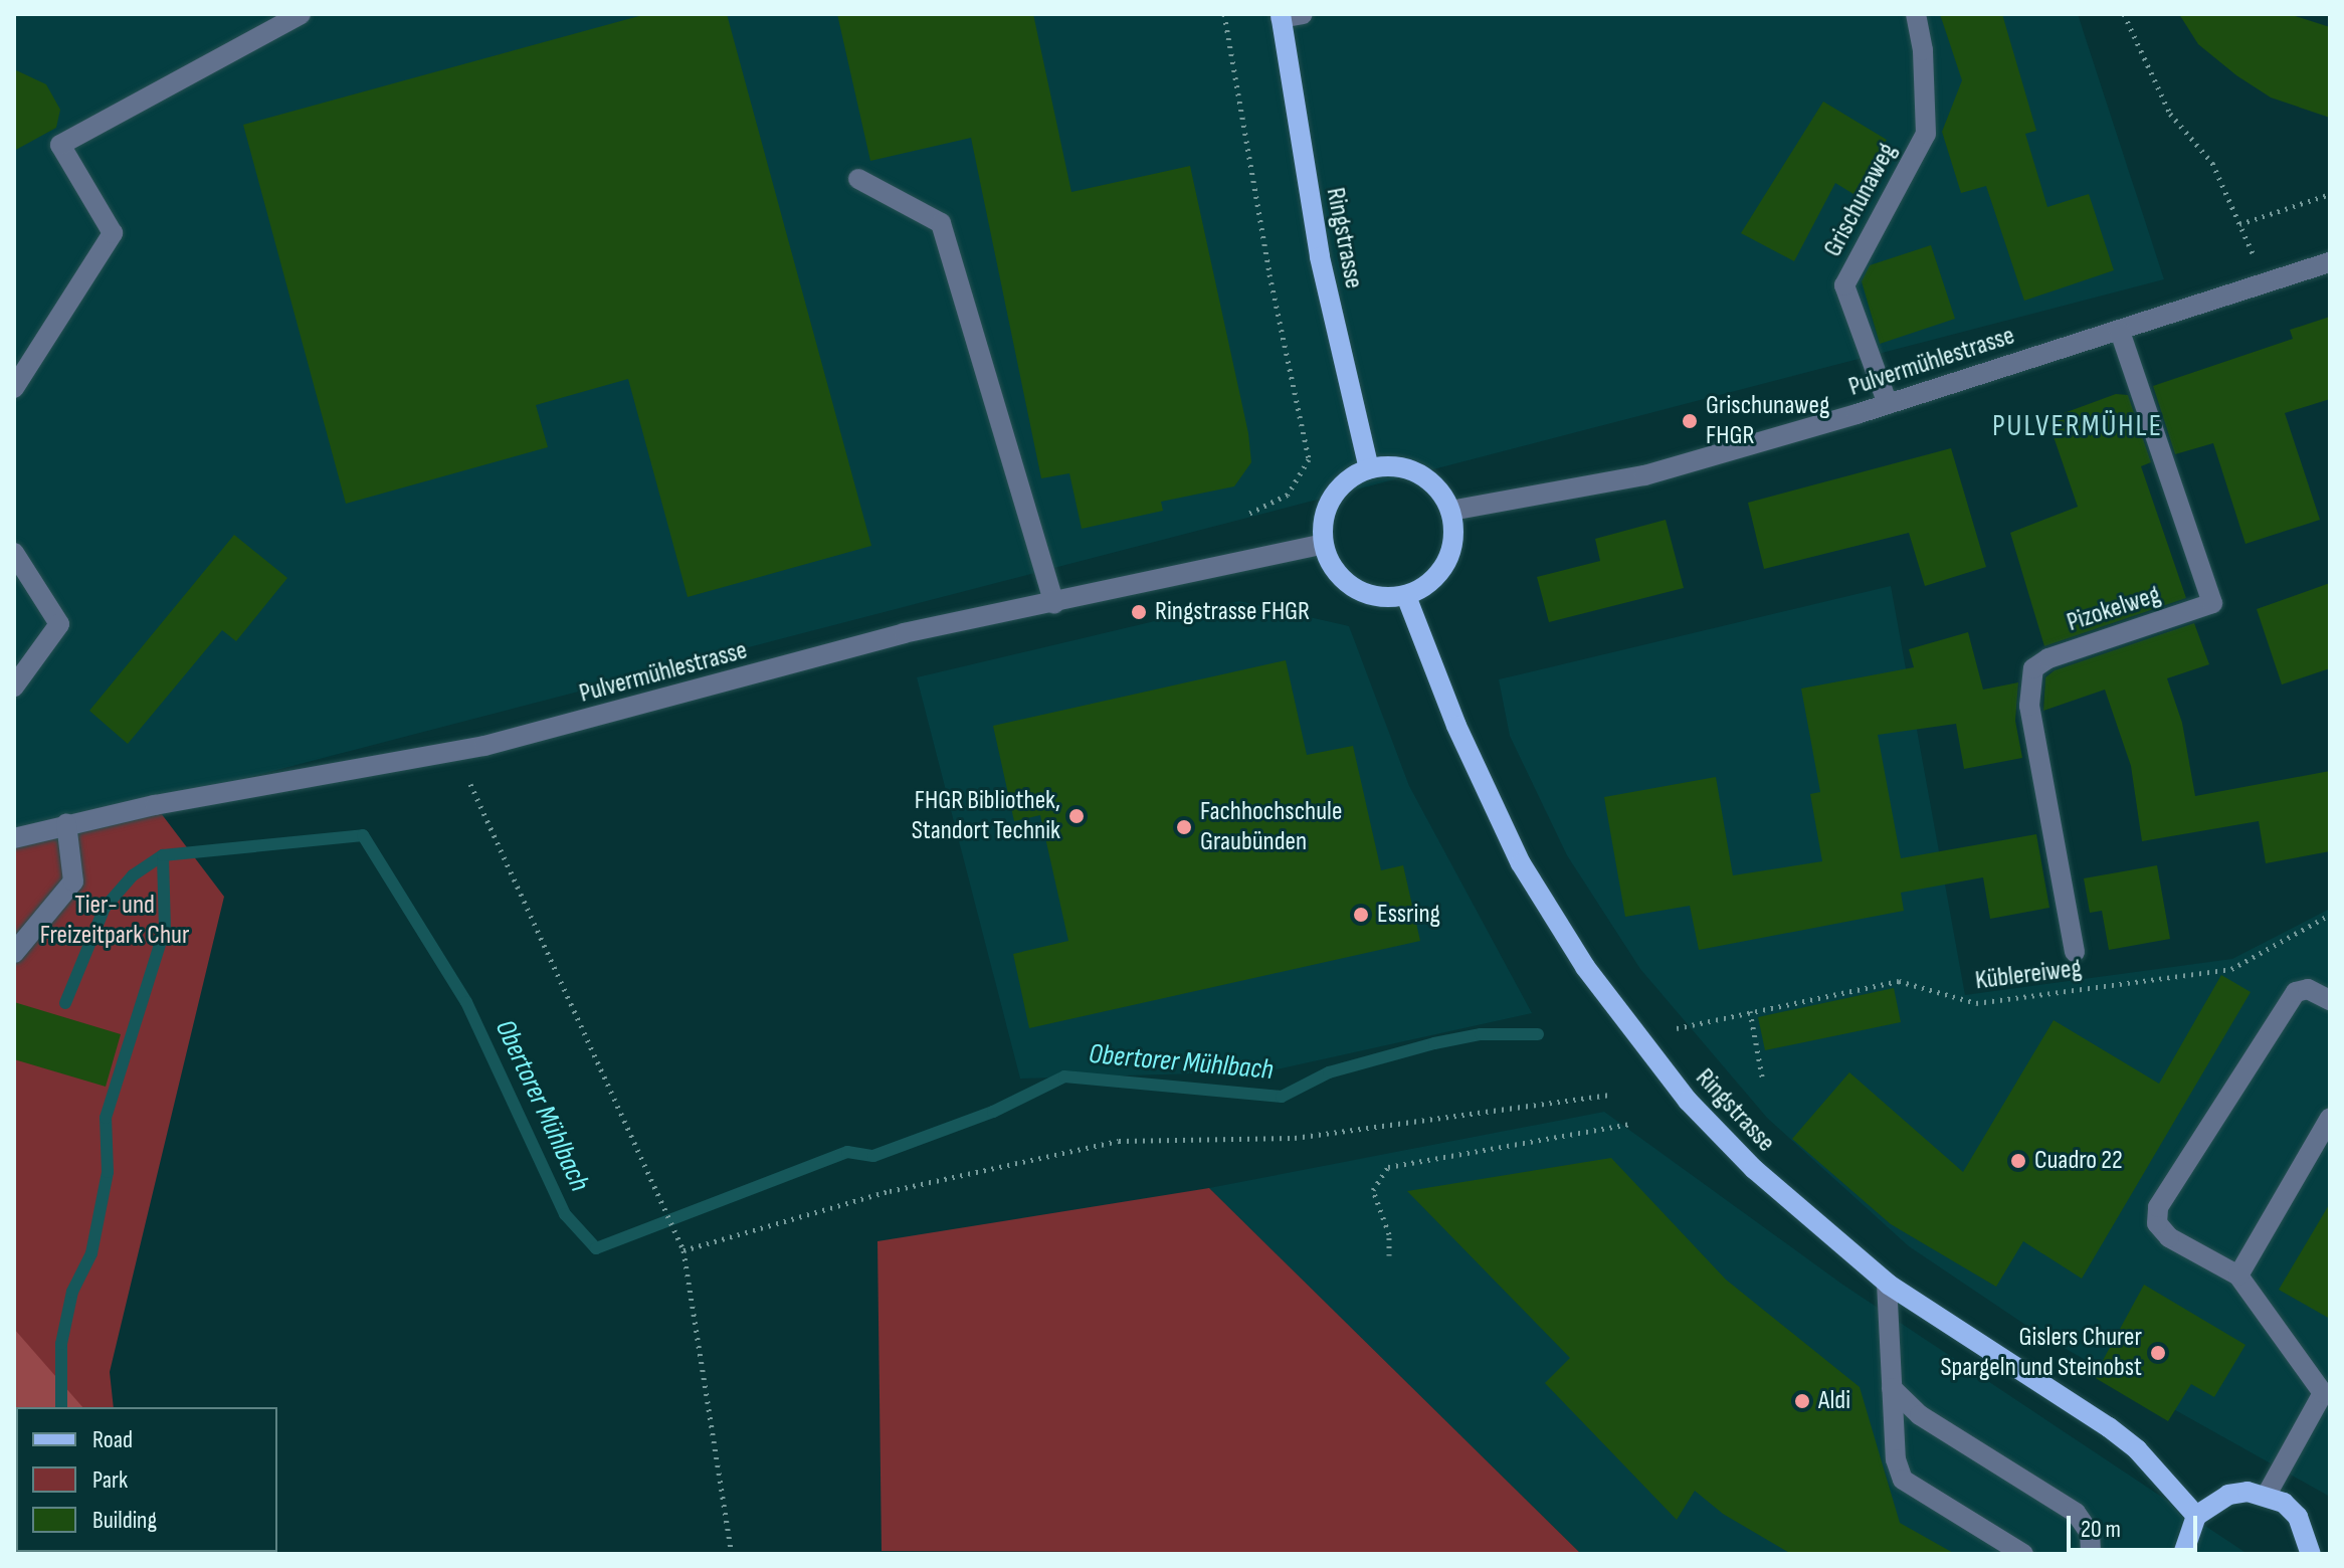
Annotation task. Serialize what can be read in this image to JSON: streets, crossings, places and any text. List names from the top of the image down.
{
  "streets": {
    "main road": ["Ringstrasse"],
    "street": ["Grischunaweg", "Pulvermühlestrasse", "Pizokelweg"],
    "path": ["Küblereiweg"]
  },
  "crossings": [
    ["Grischunaweg", "Pulvermühlestrasse"],
    ["Ringstrasse", "Pulvermühlestrasse"],
    ["Pulvermühlestrasse", "Pizokelweg"]
  ],
  "districts": ["PULVERMÜHLE"],
  "water": ["Obertorer Mühlbach"],
  "parks": ["Tier- und Freizeitpark Chur"],
  "places": [
    "Grischunaweg FHGR",
    "Ringstrasse FHGR",
    "FHGR Bibliothek, Standort Technik",
    "Fachhochschule Graubünden",
    "Essring",
    "Cuadro 22",
    "Gislers Churer Spargeln und Steinobst",
    "Aldi"
  ],
  "legend": ["Road", "Park", "Building"],
  "scale_bar": "20 m"
}
